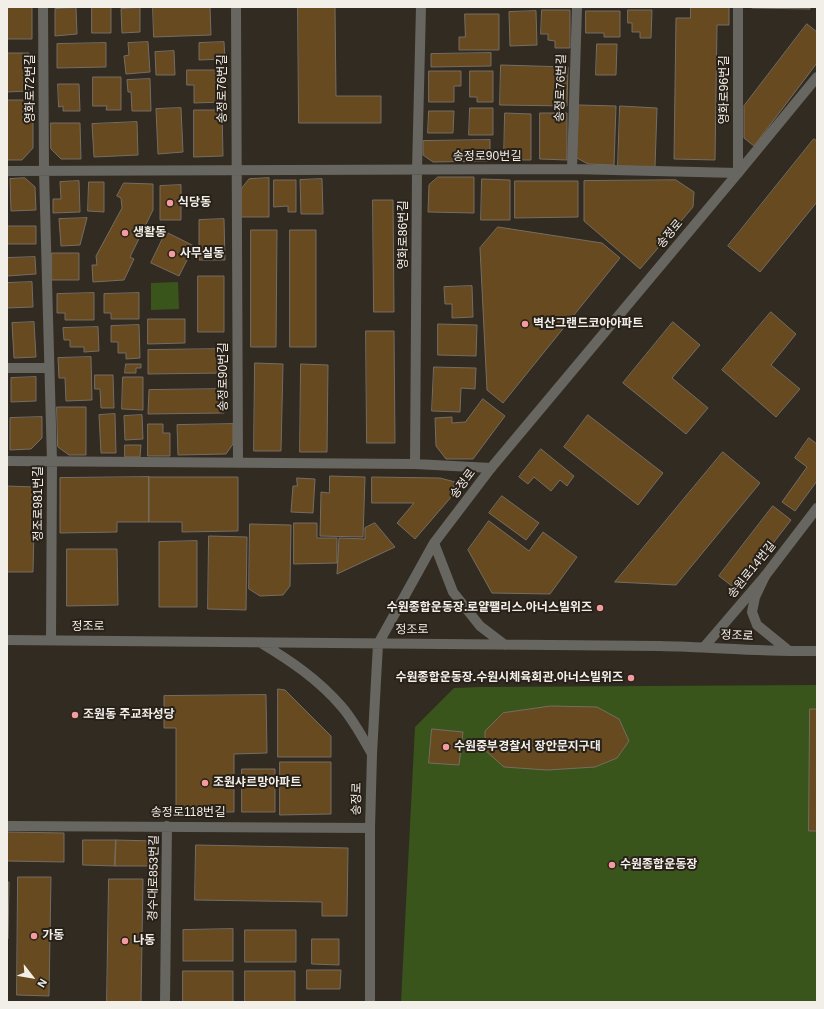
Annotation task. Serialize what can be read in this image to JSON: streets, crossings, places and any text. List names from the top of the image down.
{
  "streets": {
    "street": [
      "송정로76번길",
      "영화로72번길",
      "영화로96번길",
      "송정로90번길",
      "송정로",
      "영화로86번길",
      "정조로981번길",
      "송원로14번길",
      "정조로",
      "송정로118번길",
      "경수대로853번길"
    ]
  },
  "crossings": [
    ["송정로76번길", "송정로90번길"],
    ["영화로72번길", "송정로90번길"],
    ["영화로72번길", "정조로981번길"],
    ["영화로96번길", "송정로90번길"],
    ["영화로96번길", "송정로"],
    ["송정로90번길", "송정로"],
    ["송정로90번길", "영화로86번길"],
    ["송정로90번길", "정조로981번길"],
    ["송정로", "정조로"],
    ["송정로", "송정로118번길"],
    ["정조로981번길", "정조로"],
    ["송원로14번길", "정조로"],
    ["송정로118번길", "경수대로853번길"]
  ],
  "places": [
    "식당동",
    "생활동",
    "사무실동",
    "벽산그랜드코아아파트",
    "수원종합운동장.로얄팰리스.아너스빌위즈",
    "수원종합운동장.수원시체육회관.아너스빌위즈",
    "조원동 주교좌성당",
    "수원중부경찰서 장안문지구대",
    "조원샤르망아파트",
    "수원종합운동장",
    "가동",
    "나동"
  ],
  "north": "bottom right"
}
